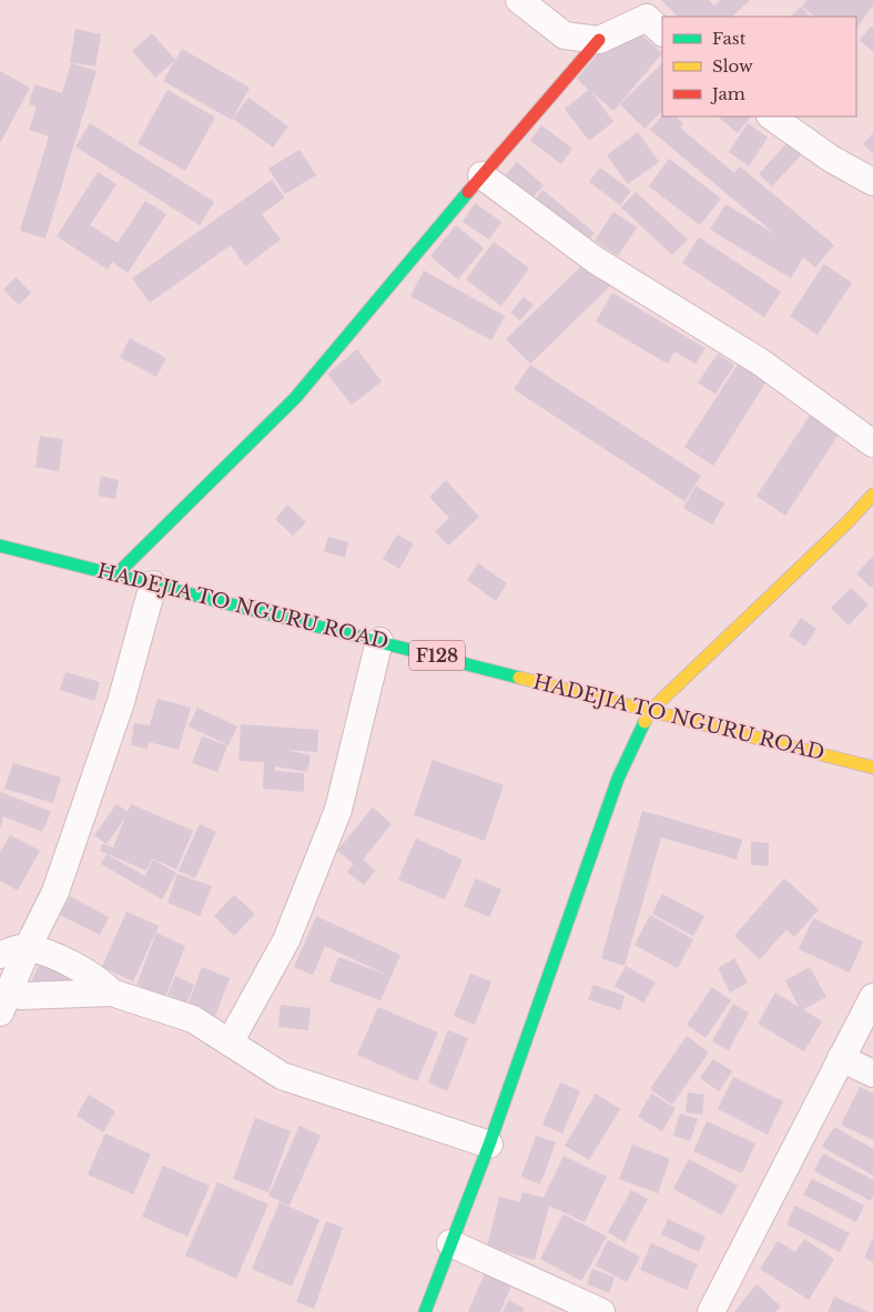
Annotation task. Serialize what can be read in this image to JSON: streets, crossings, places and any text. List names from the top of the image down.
{
  "streets": {
    "street": ["HADEJIA TO NGURU ROAD", "F128"]
  },
  "legend": ["Fast", "Slow", "Jam"]
}
